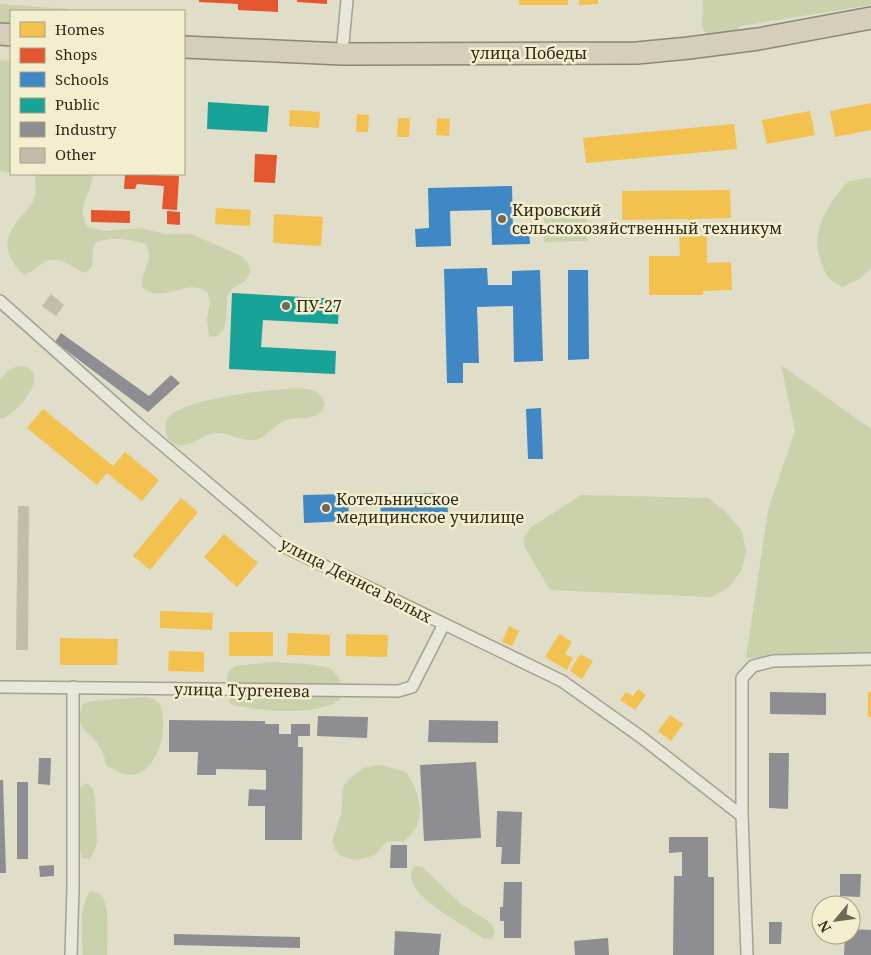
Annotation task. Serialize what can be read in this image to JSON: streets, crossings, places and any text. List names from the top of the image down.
{
  "streets": {
    "highway": ["улица Победы"],
    "street": ["улица Дениса Белых", "улица Тургенева"]
  },
  "crossings": [
    ["улица Дениса Белых", "улица Тургенева"]
  ],
  "places": ["Кировский сельскохозяйственный техникум", "ПУ-27", "Котельничское медицинское училище"],
  "legend": [
    "Homes",
    "Shops",
    "Schools",
    "Public",
    "Industry",
    "Other"
  ],
  "north": "bottom left"
}
